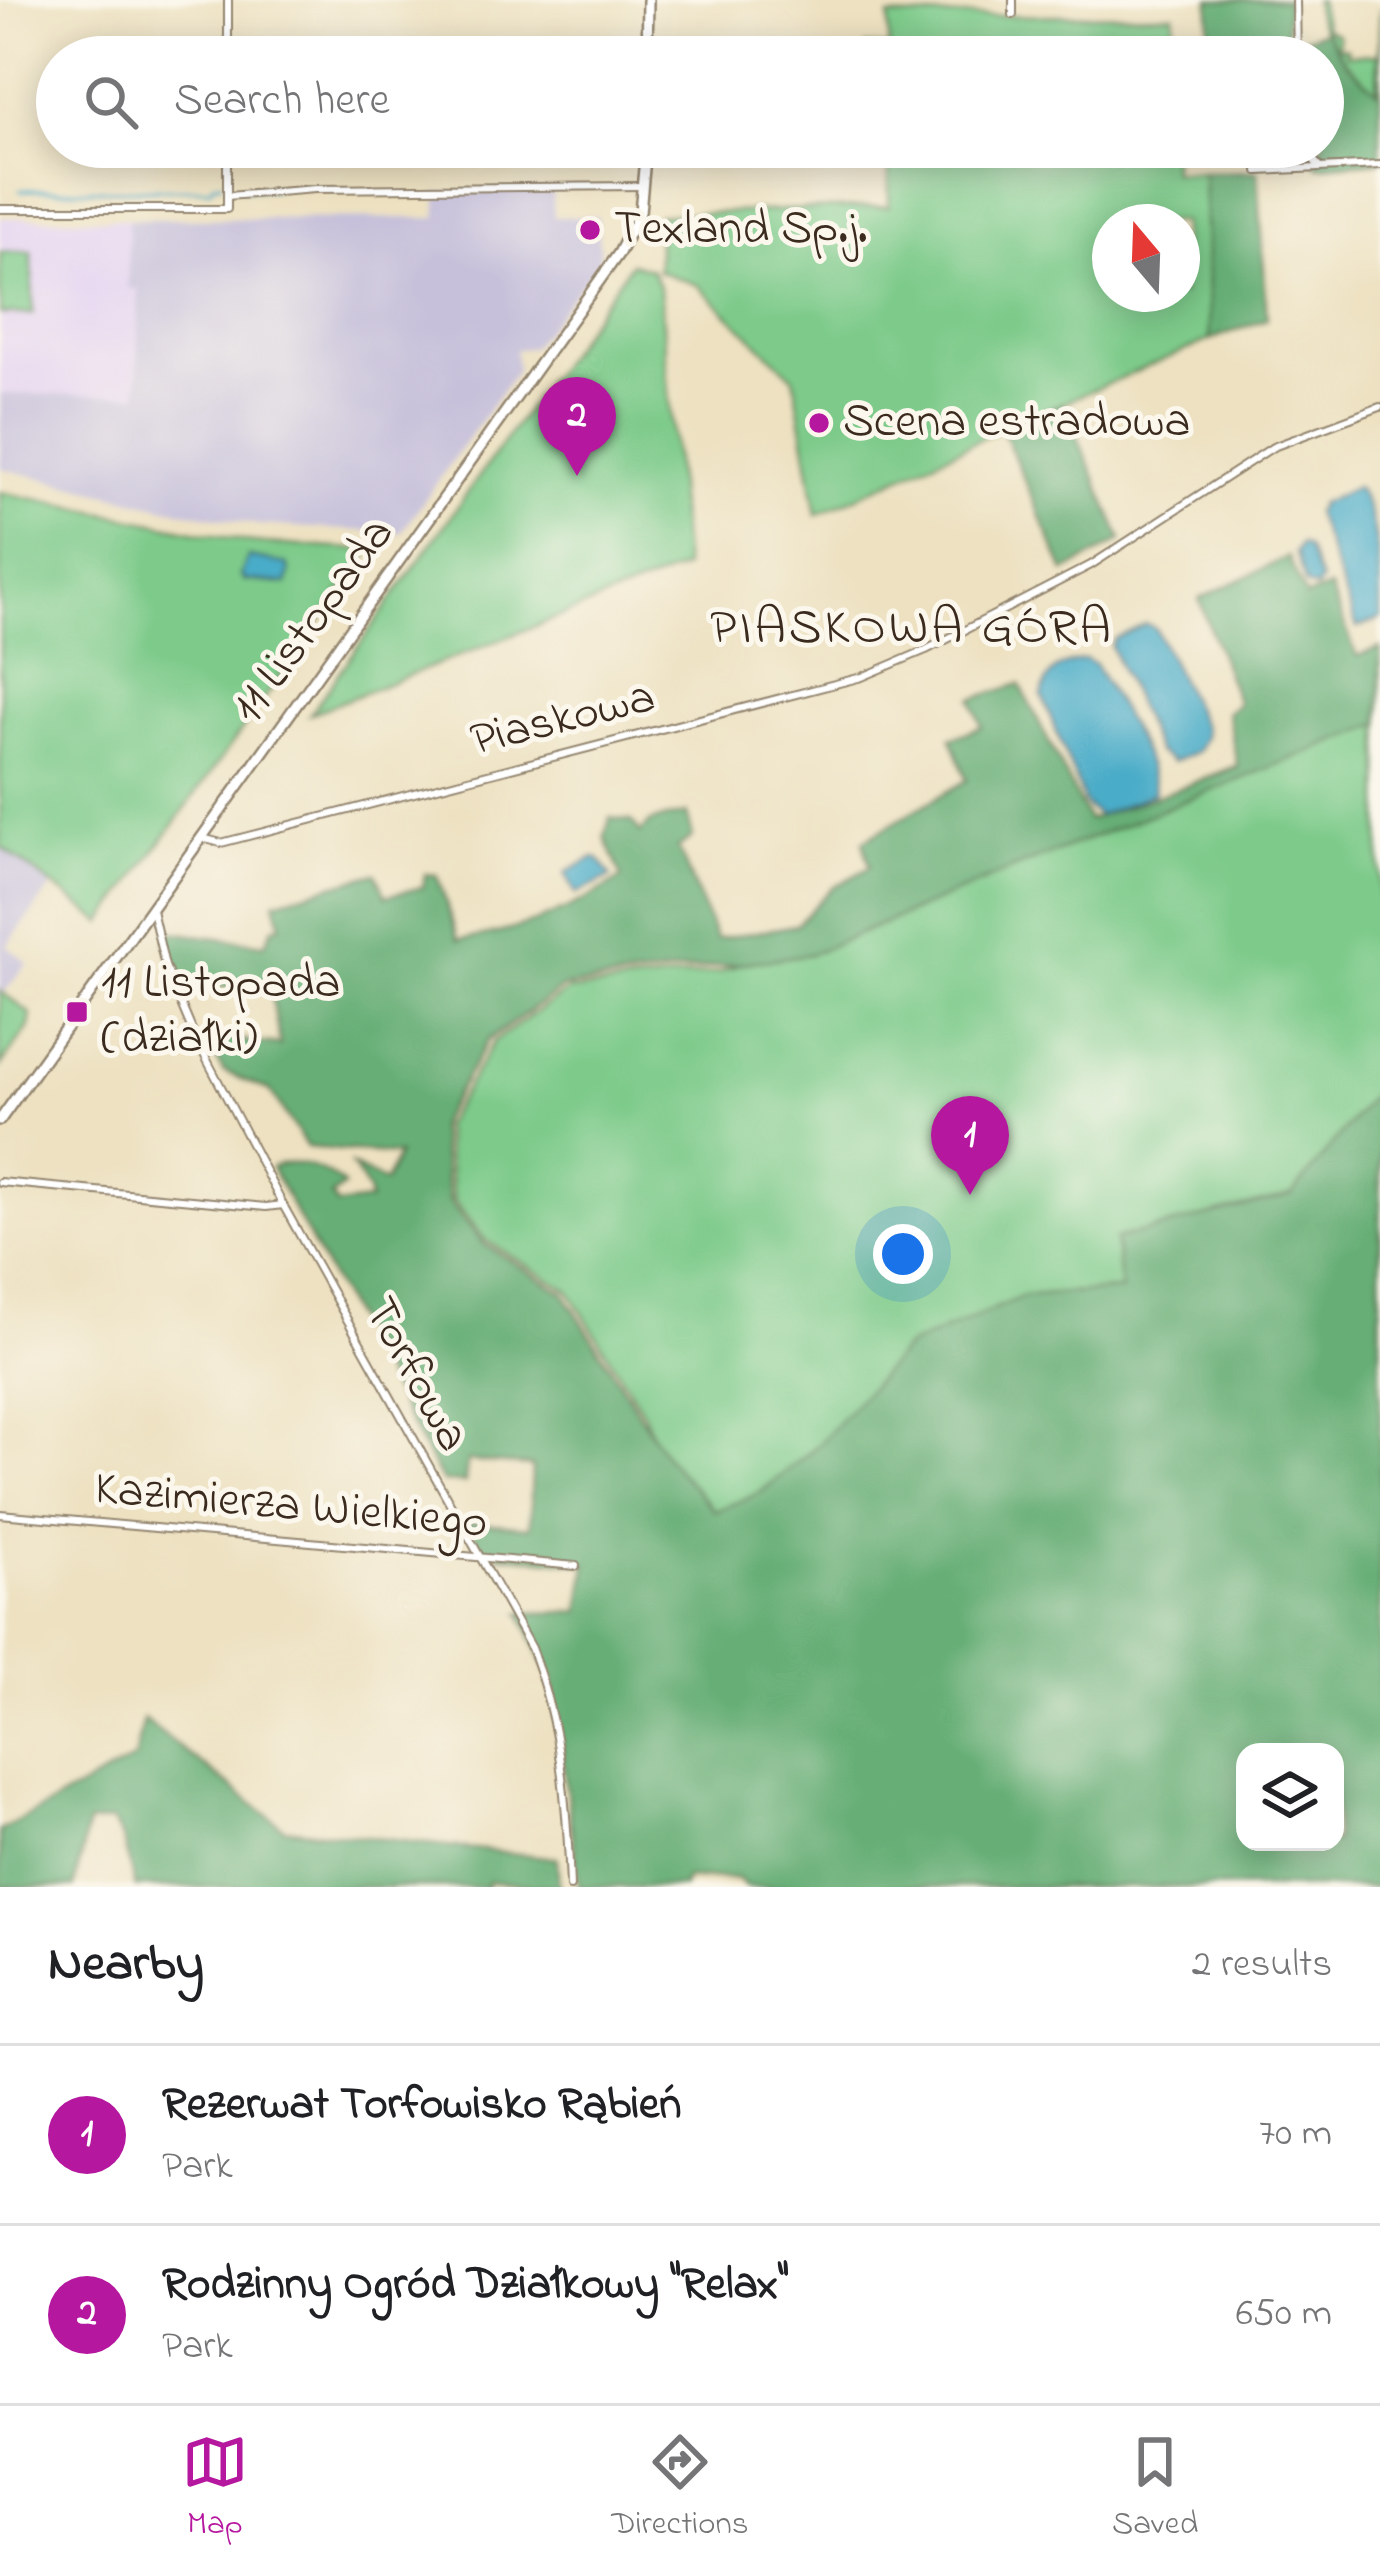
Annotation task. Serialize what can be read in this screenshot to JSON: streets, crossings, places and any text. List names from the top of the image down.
{
  "streets": {
    "street": [
      "11 Listopada",
      "Piaskowa",
      "Torfowa",
      "Kazimierza Wielkiego"
    ]
  },
  "crossings": [
    ["11 Listopada", "Piaskowa"],
    ["11 Listopada", "Torfowa"],
    ["Torfowa", "Kazimierza Wielkiego"]
  ],
  "districts": ["PIASKOWA GÓRA"],
  "places": {
    "other": ["Texland Sp.j.", "Scena estradowa"],
    "transit": ["11 Listopada (działki)"]
  },
  "north": "top",
  "page": {
    "search": "Search here",
    "pins": ["2", "1"],
    "heading": ["Nearby", "2 results"],
    "list": [
      {
        "mark": "1",
        "name": "Rezerwat Torfowisko Rąbień",
        "note": "Park",
        "value": "70 m"
      },
      {
        "mark": "2",
        "name": "Rodzinny Ogród Działkowy \"Relax\"",
        "note": "Park",
        "value": "650 m"
      }
    ],
    "nav": ["Map", "Directions", "Saved"]
  }
}
